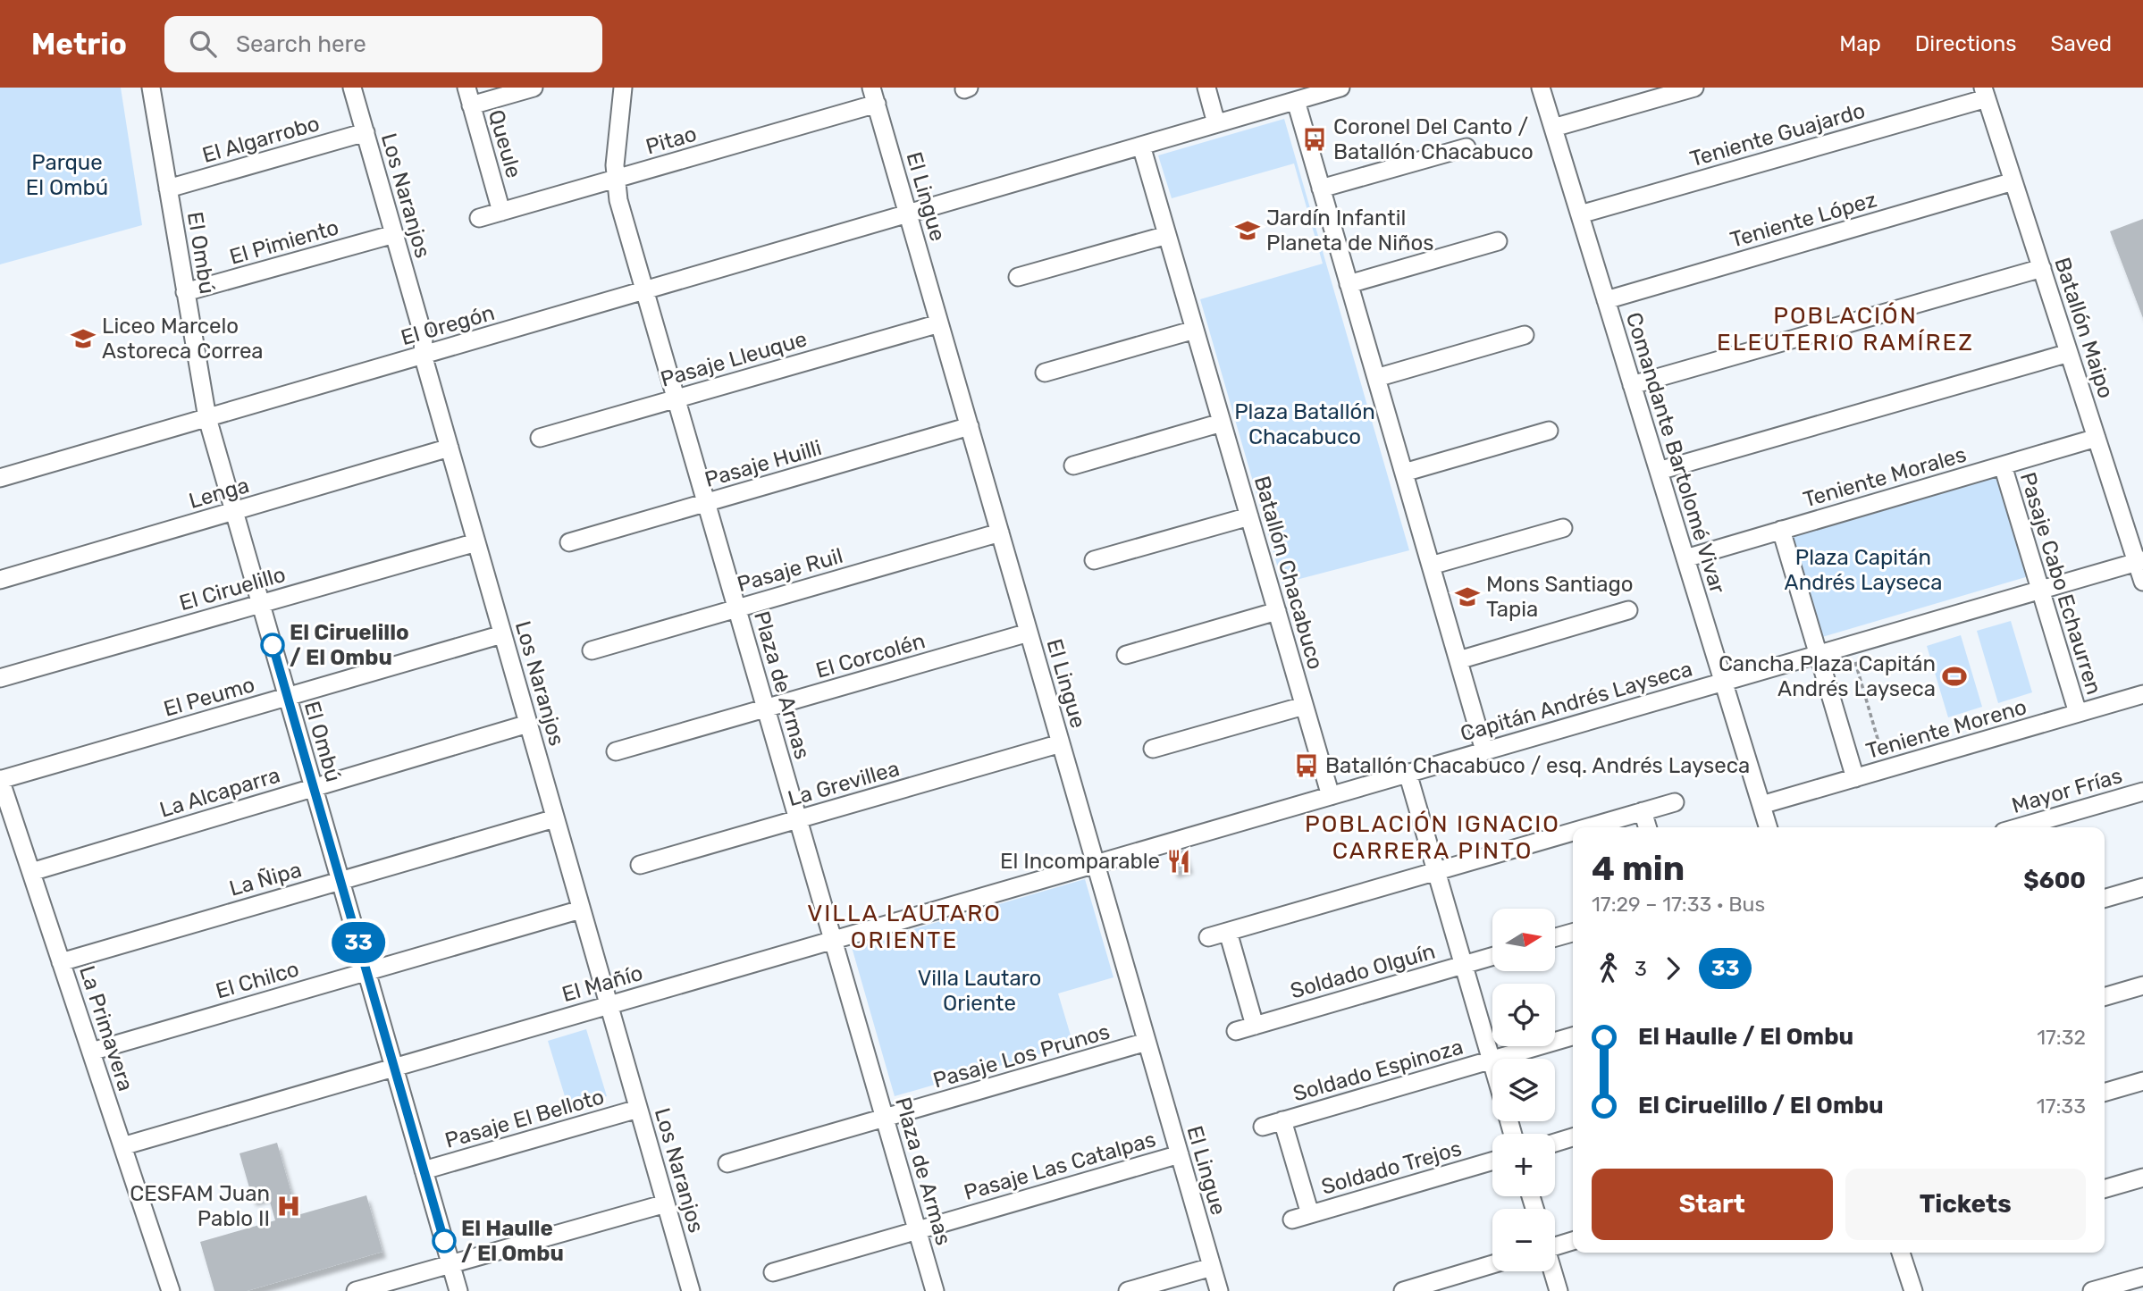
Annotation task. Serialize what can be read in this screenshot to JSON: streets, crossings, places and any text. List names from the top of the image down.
{
  "streets": {
    "street": [
      "Teniente Guajardo",
      "El Algarrobo",
      "Pitao",
      "Queule",
      "Los Naranjos",
      "El Lingue",
      "Teniente López",
      "El Pimiento",
      "El Ombú",
      "El Oregón",
      "Batallón Maipo",
      "Pasaje Lleuque",
      "Comandante Bartolomé Vivar",
      "Pasaje Huilli",
      "Teniente Morales",
      "Lenga",
      "Pasaje Ruil",
      "Batallón Chacabuco",
      "Pasaje Cabo Echaurren",
      "El Ciruelillo",
      "El Corcolén",
      "Plaza de Armas",
      "El Peumo",
      "Capitán Andrés Layseca",
      "Teniente Moreno",
      "La Grevillea",
      "Mayor Frías",
      "La Alcaparra",
      "La Ñipa",
      "Soldado Olguín",
      "El Chilco",
      "El Mañío",
      "La Primavera",
      "Pasaje Los Prunos",
      "Soldado Espinoza",
      "Pasaje El Belloto",
      "Pasaje Las Catalpas",
      "Soldado Trejos"
    ]
  },
  "crossings": [
    ["Teniente Guajardo", "Batallón Maipo"],
    ["Teniente Guajardo", "Comandante Bartolomé Vivar"],
    ["El Algarrobo", "Los Naranjos"],
    ["El Algarrobo", "El Ombú"],
    ["Pitao", "Queule"],
    ["Pitao", "El Lingue"],
    ["Pitao", "Plaza de Armas"],
    ["Los Naranjos", "El Pimiento"],
    ["Los Naranjos", "El Oregón"],
    ["Los Naranjos", "Lenga"],
    ["Los Naranjos", "El Ciruelillo"],
    ["Los Naranjos", "El Peumo"],
    ["Los Naranjos", "La Alcaparra"],
    ["Los Naranjos", "La Ñipa"],
    ["Los Naranjos", "El Chilco"],
    ["Los Naranjos", "El Mañío"],
    ["Los Naranjos", "Pasaje El Belloto"],
    ["El Lingue", "El Oregón"],
    ["El Lingue", "Pasaje Lleuque"],
    ["El Lingue", "Pasaje Huilli"],
    ["El Lingue", "Pasaje Ruil"],
    ["El Lingue", "El Corcolén"],
    ["El Lingue", "Capitán Andrés Layseca"],
    ["El Lingue", "La Grevillea"],
    ["El Lingue", "El Mañío"],
    ["El Lingue", "Pasaje Los Prunos"],
    ["El Lingue", "Pasaje Las Catalpas"],
    ["Teniente López", "Batallón Maipo"],
    ["Teniente López", "Comandante Bartolomé Vivar"],
    ["El Pimiento", "El Ombú"],
    ["El Ombú", "El Oregón"],
    ["El Ombú", "Lenga"],
    ["El Ombú", "El Ciruelillo"],
    ["El Ombú", "El Peumo"],
    ["El Ombú", "La Alcaparra"],
    ["El Ombú", "La Ñipa"],
    ["El Ombú", "El Chilco"],
    ["El Ombú", "El Mañío"],
    ["El Ombú", "Pasaje El Belloto"],
    ["El Oregón", "Batallón Chacabuco"],
    ["El Oregón", "Plaza de Armas"],
    ["Batallón Maipo", "Teniente Morales"],
    ["Batallón Maipo", "Capitán Andrés Layseca"],
    ["Pasaje Lleuque", "Plaza de Armas"],
    ["Comandante Bartolomé Vivar", "Teniente Morales"],
    ["Comandante Bartolomé Vivar", "Capitán Andrés Layseca"],
    ["Comandante Bartolomé Vivar", "Teniente Moreno"],
    ["Pasaje Huilli", "Plaza de Armas"],
    ["Teniente Morales", "Pasaje Cabo Echaurren"],
    ["Pasaje Ruil", "Plaza de Armas"],
    ["Batallón Chacabuco", "Capitán Andrés Layseca"],
    ["Pasaje Cabo Echaurren", "Capitán Andrés Layseca"],
    ["Pasaje Cabo Echaurren", "Teniente Moreno"],
    ["El Corcolén", "Plaza de Armas"],
    ["Plaza de Armas", "La Grevillea"],
    ["Plaza de Armas", "El Mañío"],
    ["Plaza de Armas", "Pasaje Los Prunos"],
    ["Plaza de Armas", "Pasaje Las Catalpas"],
    ["El Peumo", "La Primavera"],
    ["Capitán Andrés Layseca", "El Mañío"],
    ["La Alcaparra", "La Primavera"],
    ["La Ñipa", "La Primavera"],
    ["El Chilco", "La Primavera"],
    ["El Mañío", "La Primavera"]
  ],
  "districts": ["POBLACIÓN ELEUTERIO RAMÍREZ", "POBLACIÓN IGNACIO CARRERA PINTO", "VILLA LAUTARO ORIENTE"],
  "parks": [
    "Parque El Ombú",
    "Plaza Batallón Chacabuco",
    "Plaza Capitán Andrés Layseca",
    "Villa Lautaro Oriente"
  ],
  "places": {
    "bus stop": ["Coronel Del Canto / Batallón Chacabuco", "Batallón Chacabuco / esq. Andrés Layseca"],
    "school or university": ["Jardín Infantil Planeta de Niños", "Liceo Marcelo Astoreca Correa", "Mons Santiago Tapia"],
    "other": ["El Ciruelillo / El Ombu", "El Haulle / El Ombu"],
    "sports": ["Cancha Plaza Capitán Andrés Layseca"],
    "restaurant": ["El Incomparable"],
    "hospital": ["CESFAM Juan Pablo II"]
  },
  "lines": ["bus line 33"],
  "north": "right",
  "page": {
    "header": "Metrio",
    "search": "Search here",
    "nav": ["Map", "Directions", "Saved"],
    "on_map": "33",
    "heading": ["4 min", "17:29 – 17:33 · Bus", "$600"],
    "map_buttons": ["+", "−"],
    "legs": ["3", "33"],
    "list": [
      {
        "name": "El Haulle / El Ombu",
        "value": "17:32"
      },
      {
        "name": "El Ciruelillo / El Ombu",
        "value": "17:33"
      }
    ],
    "buttons": ["Start", "Tickets"]
  }
}
